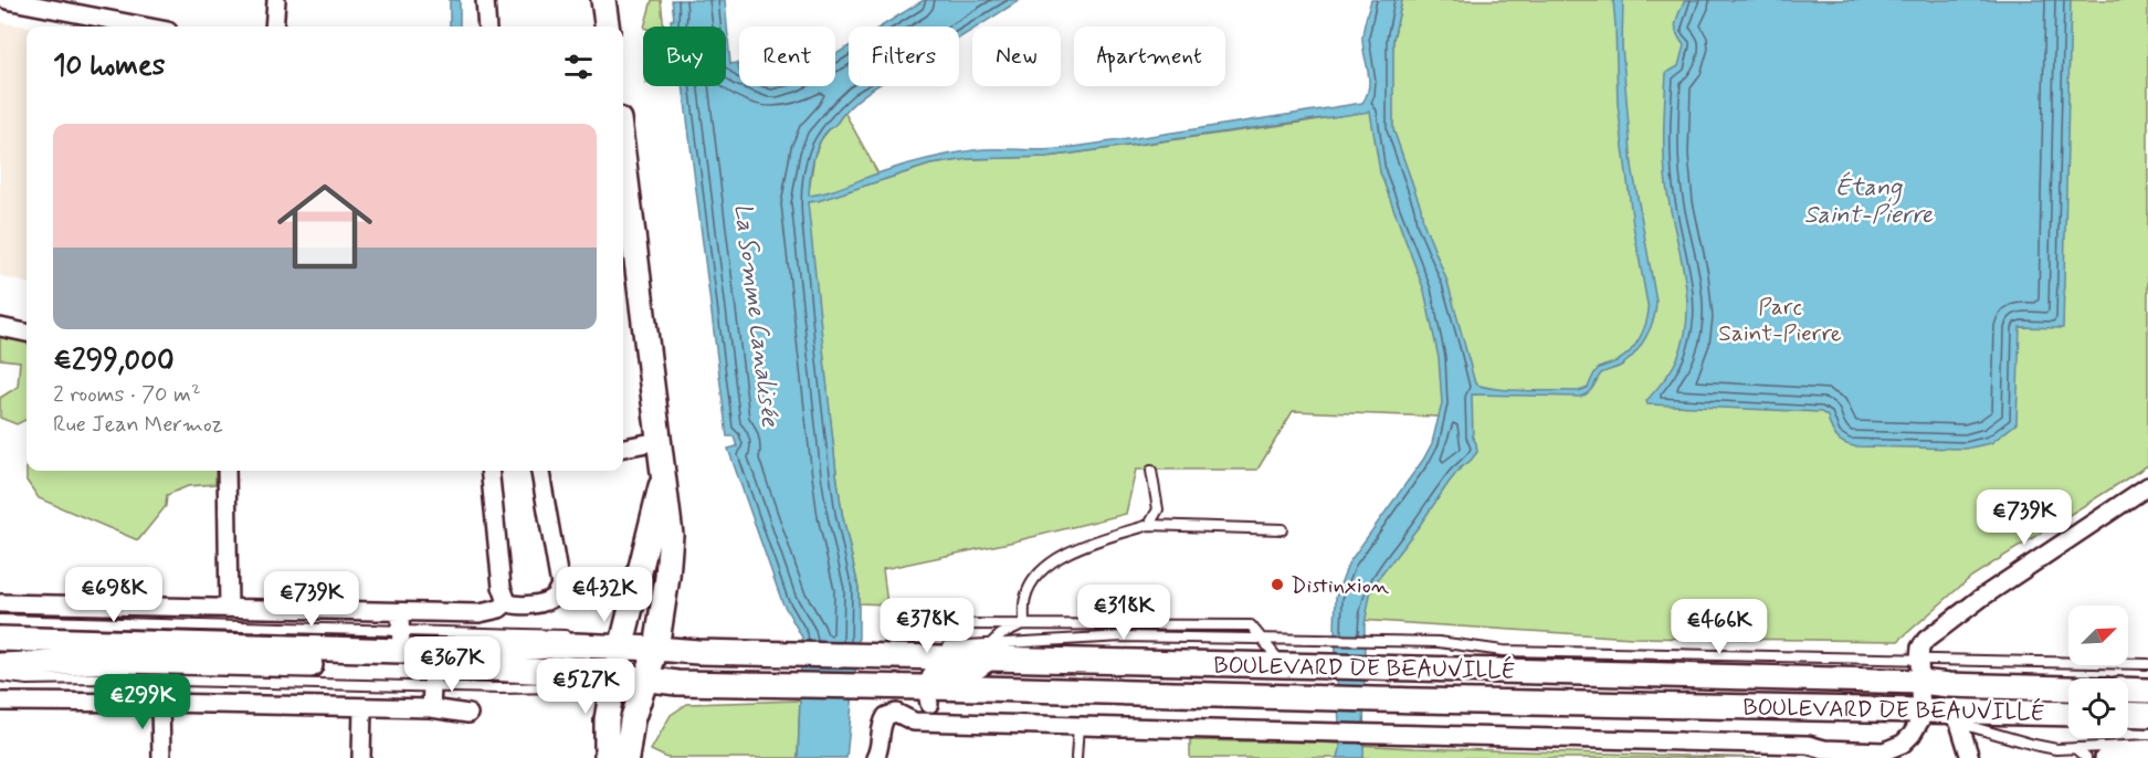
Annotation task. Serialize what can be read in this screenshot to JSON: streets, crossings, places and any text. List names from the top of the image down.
{
  "streets": {
    "main road": ["BOULEVARD DE BEAUVILLÉ"]
  },
  "water": ["Étang Saint-Pierre", "La Somme Canalisée"],
  "parks": ["Parc Saint-Pierre"],
  "places": ["Distinxion"],
  "north": "top right",
  "page": {
    "chip": [
      "Buy",
      "Rent",
      "Filters",
      "New",
      "Apartment"
    ],
    "heading": "10 homes",
    "list": [
      {
        "name": "€299,000",
        "note": "2 rooms · 70 m² · Rue Jean Mermoz"
      }
    ],
    "price": [
      "€739K",
      "€698K",
      "€432K",
      "€739K",
      "€318K",
      "€378K",
      "€466K",
      "€367K",
      "€527K",
      "€299K"
    ]
  }
}
